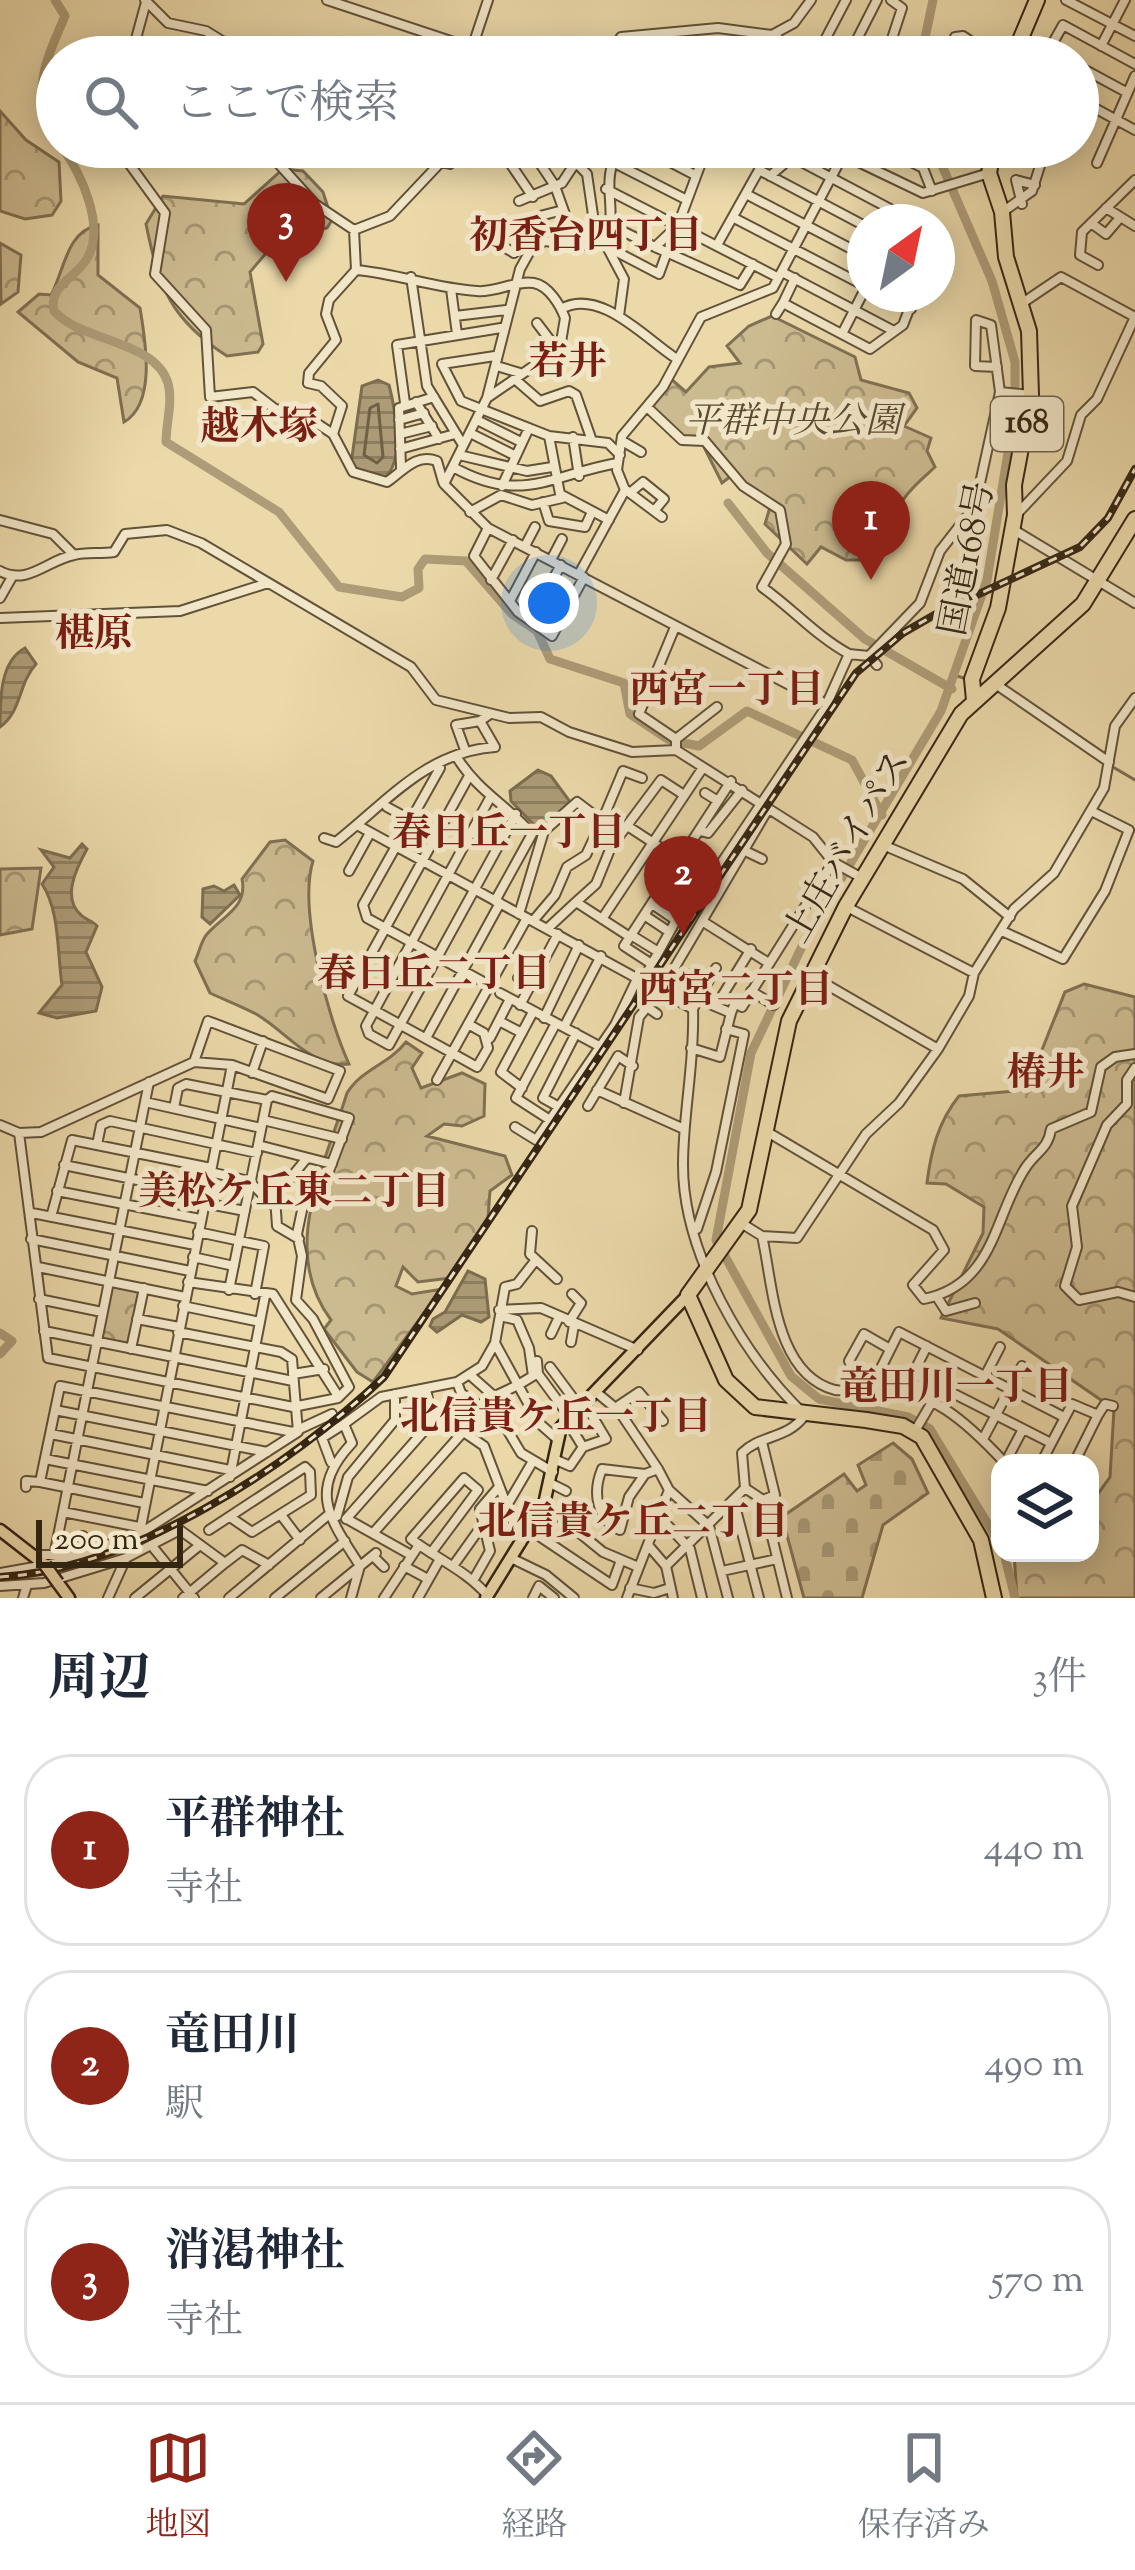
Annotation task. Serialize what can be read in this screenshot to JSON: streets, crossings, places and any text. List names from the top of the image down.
{
  "streets": {
    "highway": ["168", "国道168号", "上庄バイパス"]
  },
  "crossings": [
    ["168", "国道168号"],
    ["168", "上庄バイパス"],
    ["国道168号", "上庄バイパス"]
  ],
  "districts": [
    "初香台四丁目",
    "若井",
    "越木塚",
    "椹原",
    "西宮一丁目",
    "春日丘一丁目",
    "春日丘二丁目",
    "西宮二丁目",
    "椿井",
    "美松ケ丘東二丁目",
    "竜田川一丁目",
    "北信貴ケ丘一丁目",
    "北信貴ケ丘二丁目"
  ],
  "parks": ["平群中央公園"],
  "scale_bar": "200 m",
  "north": "top right",
  "page": {
    "search": "ここで検索",
    "pins": ["3", "1", "2"],
    "scale": "200 m",
    "heading": ["周辺", "3件"],
    "list": [
      {
        "mark": "1",
        "name": "平群神社",
        "note": "寺社",
        "value": "440 m"
      },
      {
        "mark": "2",
        "name": "竜田川",
        "note": "駅",
        "value": "490 m"
      },
      {
        "mark": "3",
        "name": "消渇神社",
        "note": "寺社",
        "value": "570 m"
      }
    ],
    "nav": ["地図", "経路", "保存済み"]
  }
}
